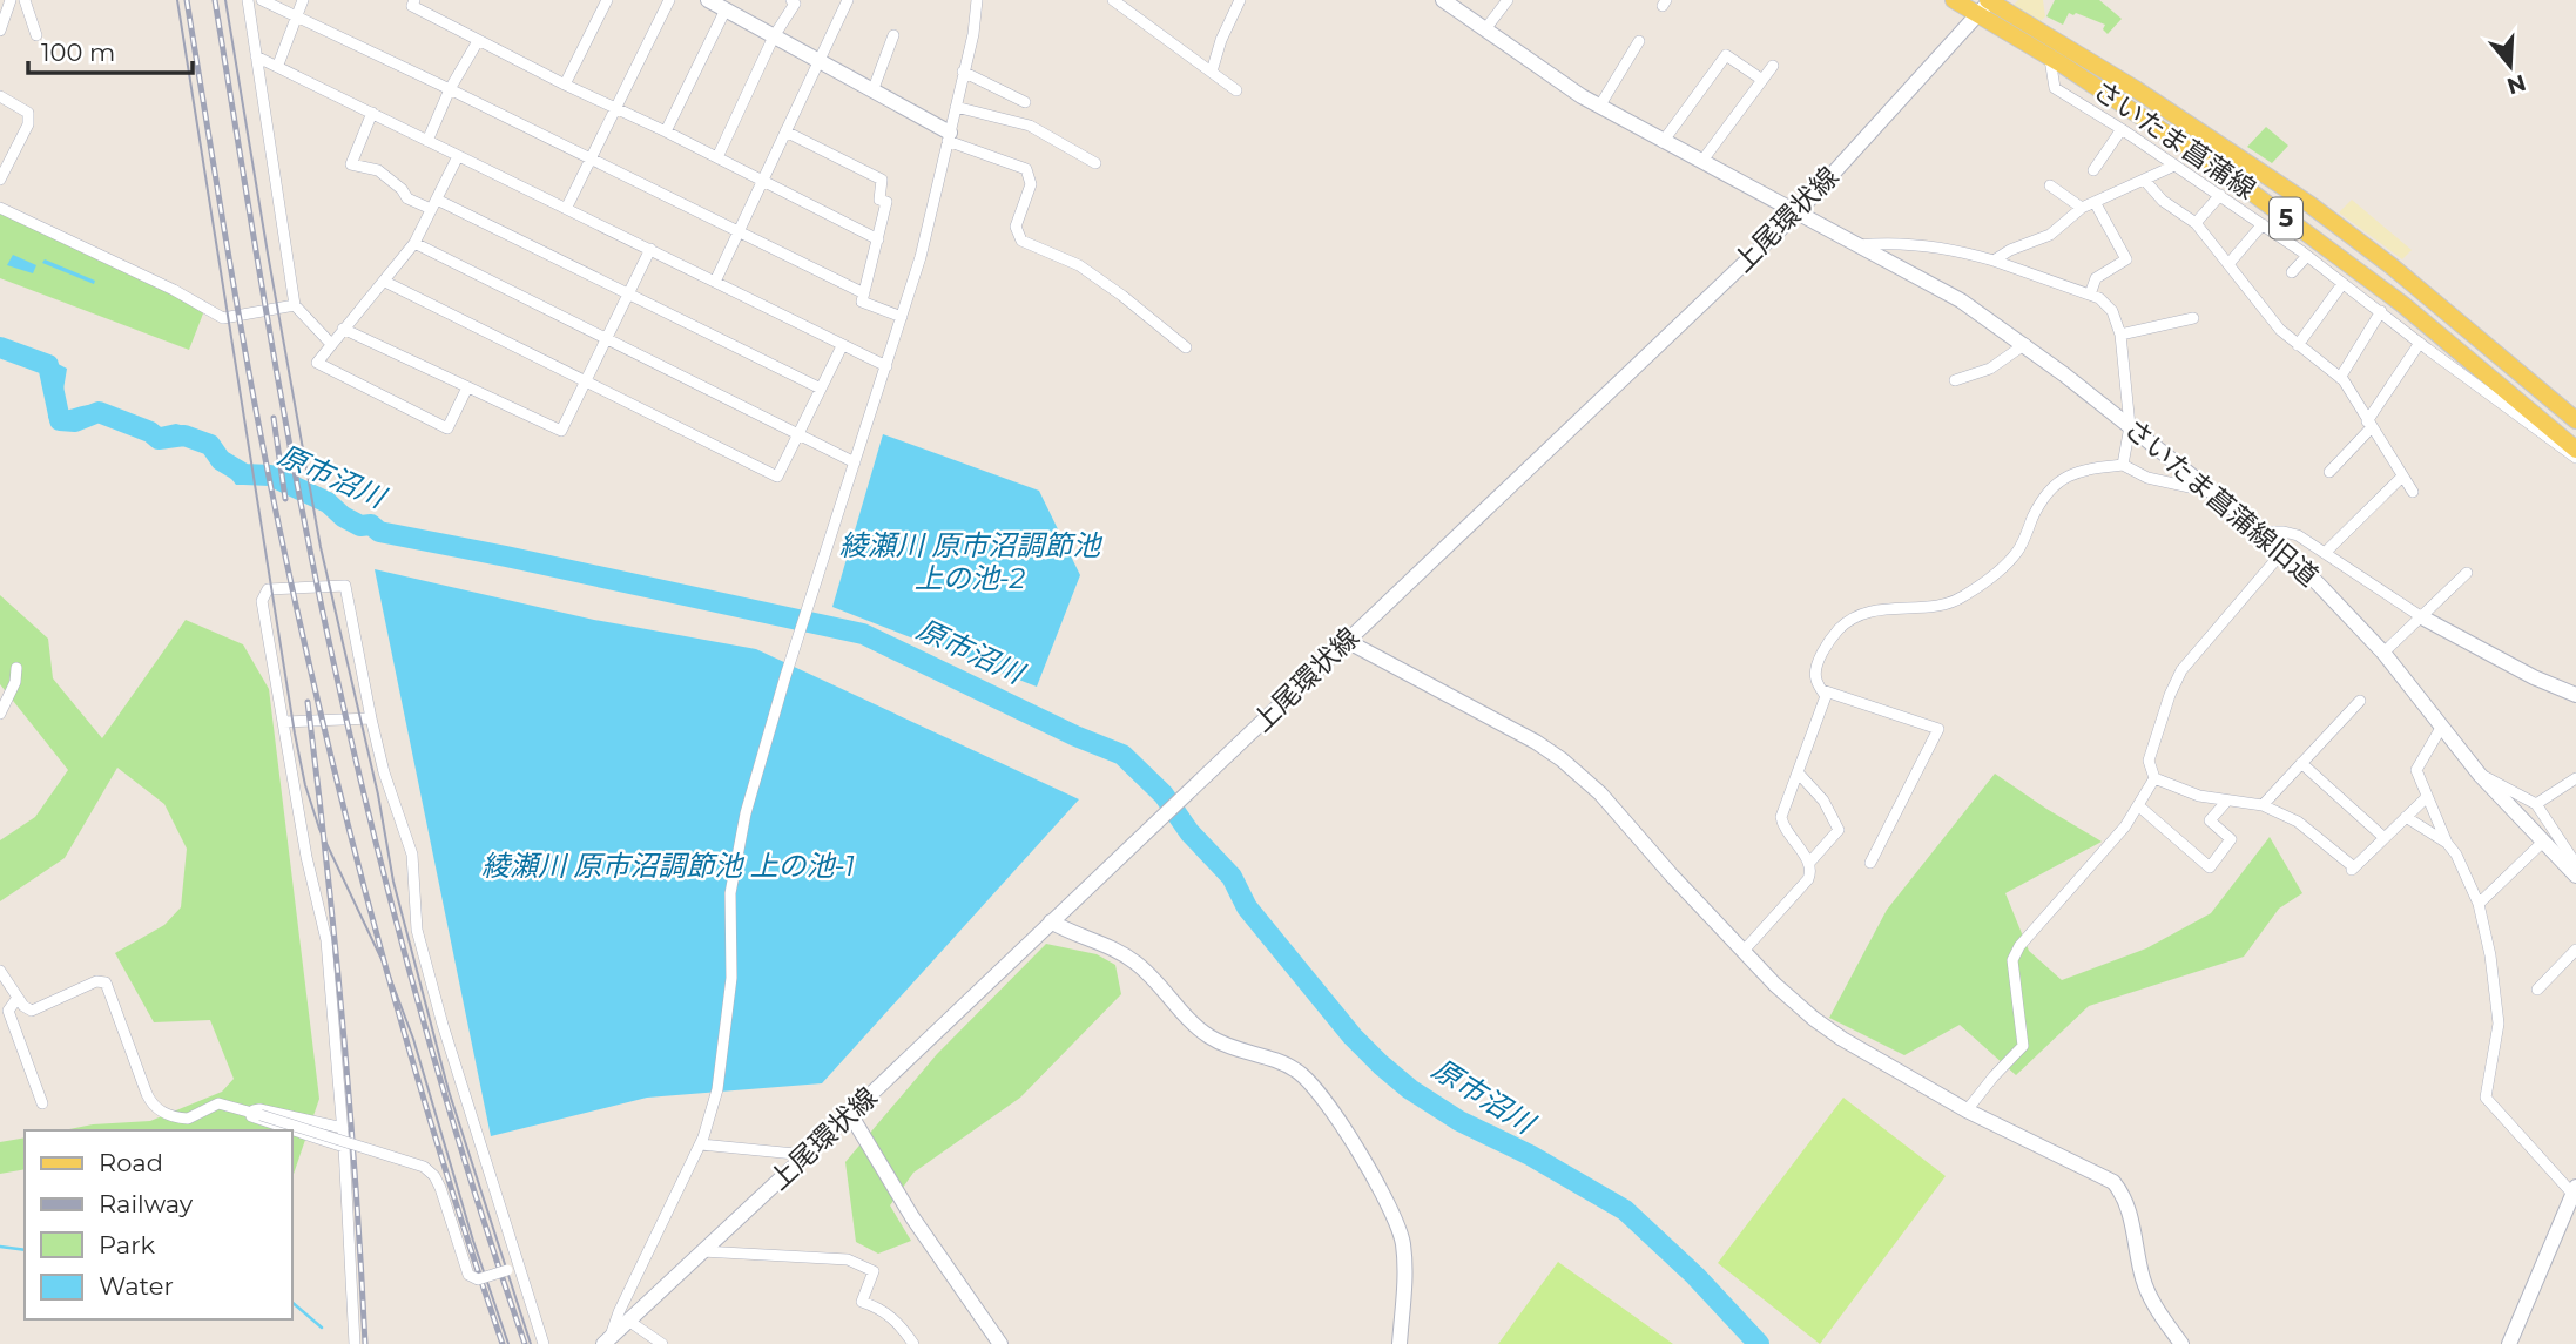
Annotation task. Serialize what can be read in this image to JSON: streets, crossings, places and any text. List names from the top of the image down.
{
  "streets": {
    "main road": ["さいたま菖蒲線", "5"],
    "street": ["上尾環状線", "さいたま菖蒲線旧道"]
  },
  "crossings": [
    ["さいたま菖蒲線", "上尾環状線"],
    ["上尾環状線", "さいたま菖蒲線旧道"]
  ],
  "water": ["原市沼川", "綾瀬川 原市沼調節池 上の池-2", "綾瀬川 原市沼調節池 上の池-1"],
  "legend": [
    "Road",
    "Railway",
    "Park",
    "Water"
  ],
  "scale_bar": "100 m",
  "north": "bottom"
}
